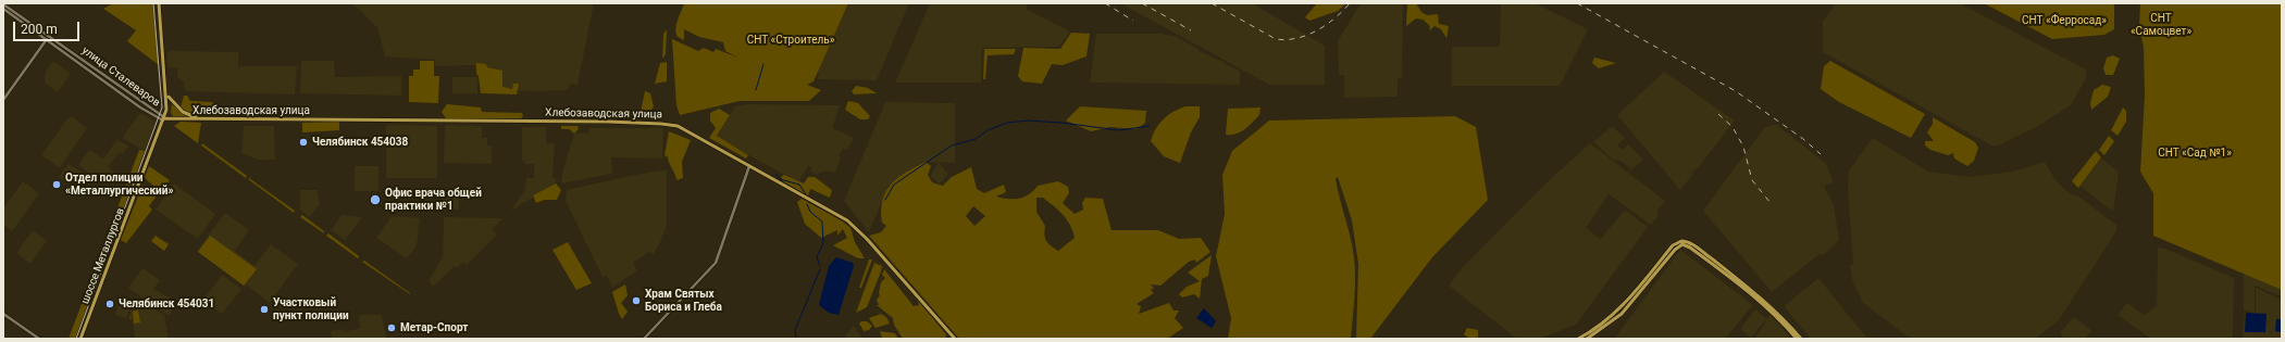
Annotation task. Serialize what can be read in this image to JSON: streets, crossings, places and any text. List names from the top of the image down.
{
  "streets": {
    "main road": ["улица Сталеваров", "Хлебозаводская улица", "шоссе Металлургов"]
  },
  "crossings": [
    ["улица Сталеваров", "Хлебозаводская улица"],
    ["улица Сталеваров", "шоссе Металлургов"],
    ["Хлебозаводская улица", "шоссе Металлургов"]
  ],
  "parks": [
    "СНТ «Самоцвет»",
    "СНТ «Ферросад»",
    "СНТ «Строитель»",
    "СНТ «Сад №1»"
  ],
  "places": [
    "Челябинск 454038",
    "Отдел полиции «Металлургический»",
    "Офис врача общей практики №1",
    "Храм Святых Бориса и Глеба",
    "Челябинск 454031",
    "Участковый пункт полиции",
    "Метар-Спорт"
  ],
  "scale_bar": "200 m"
}
